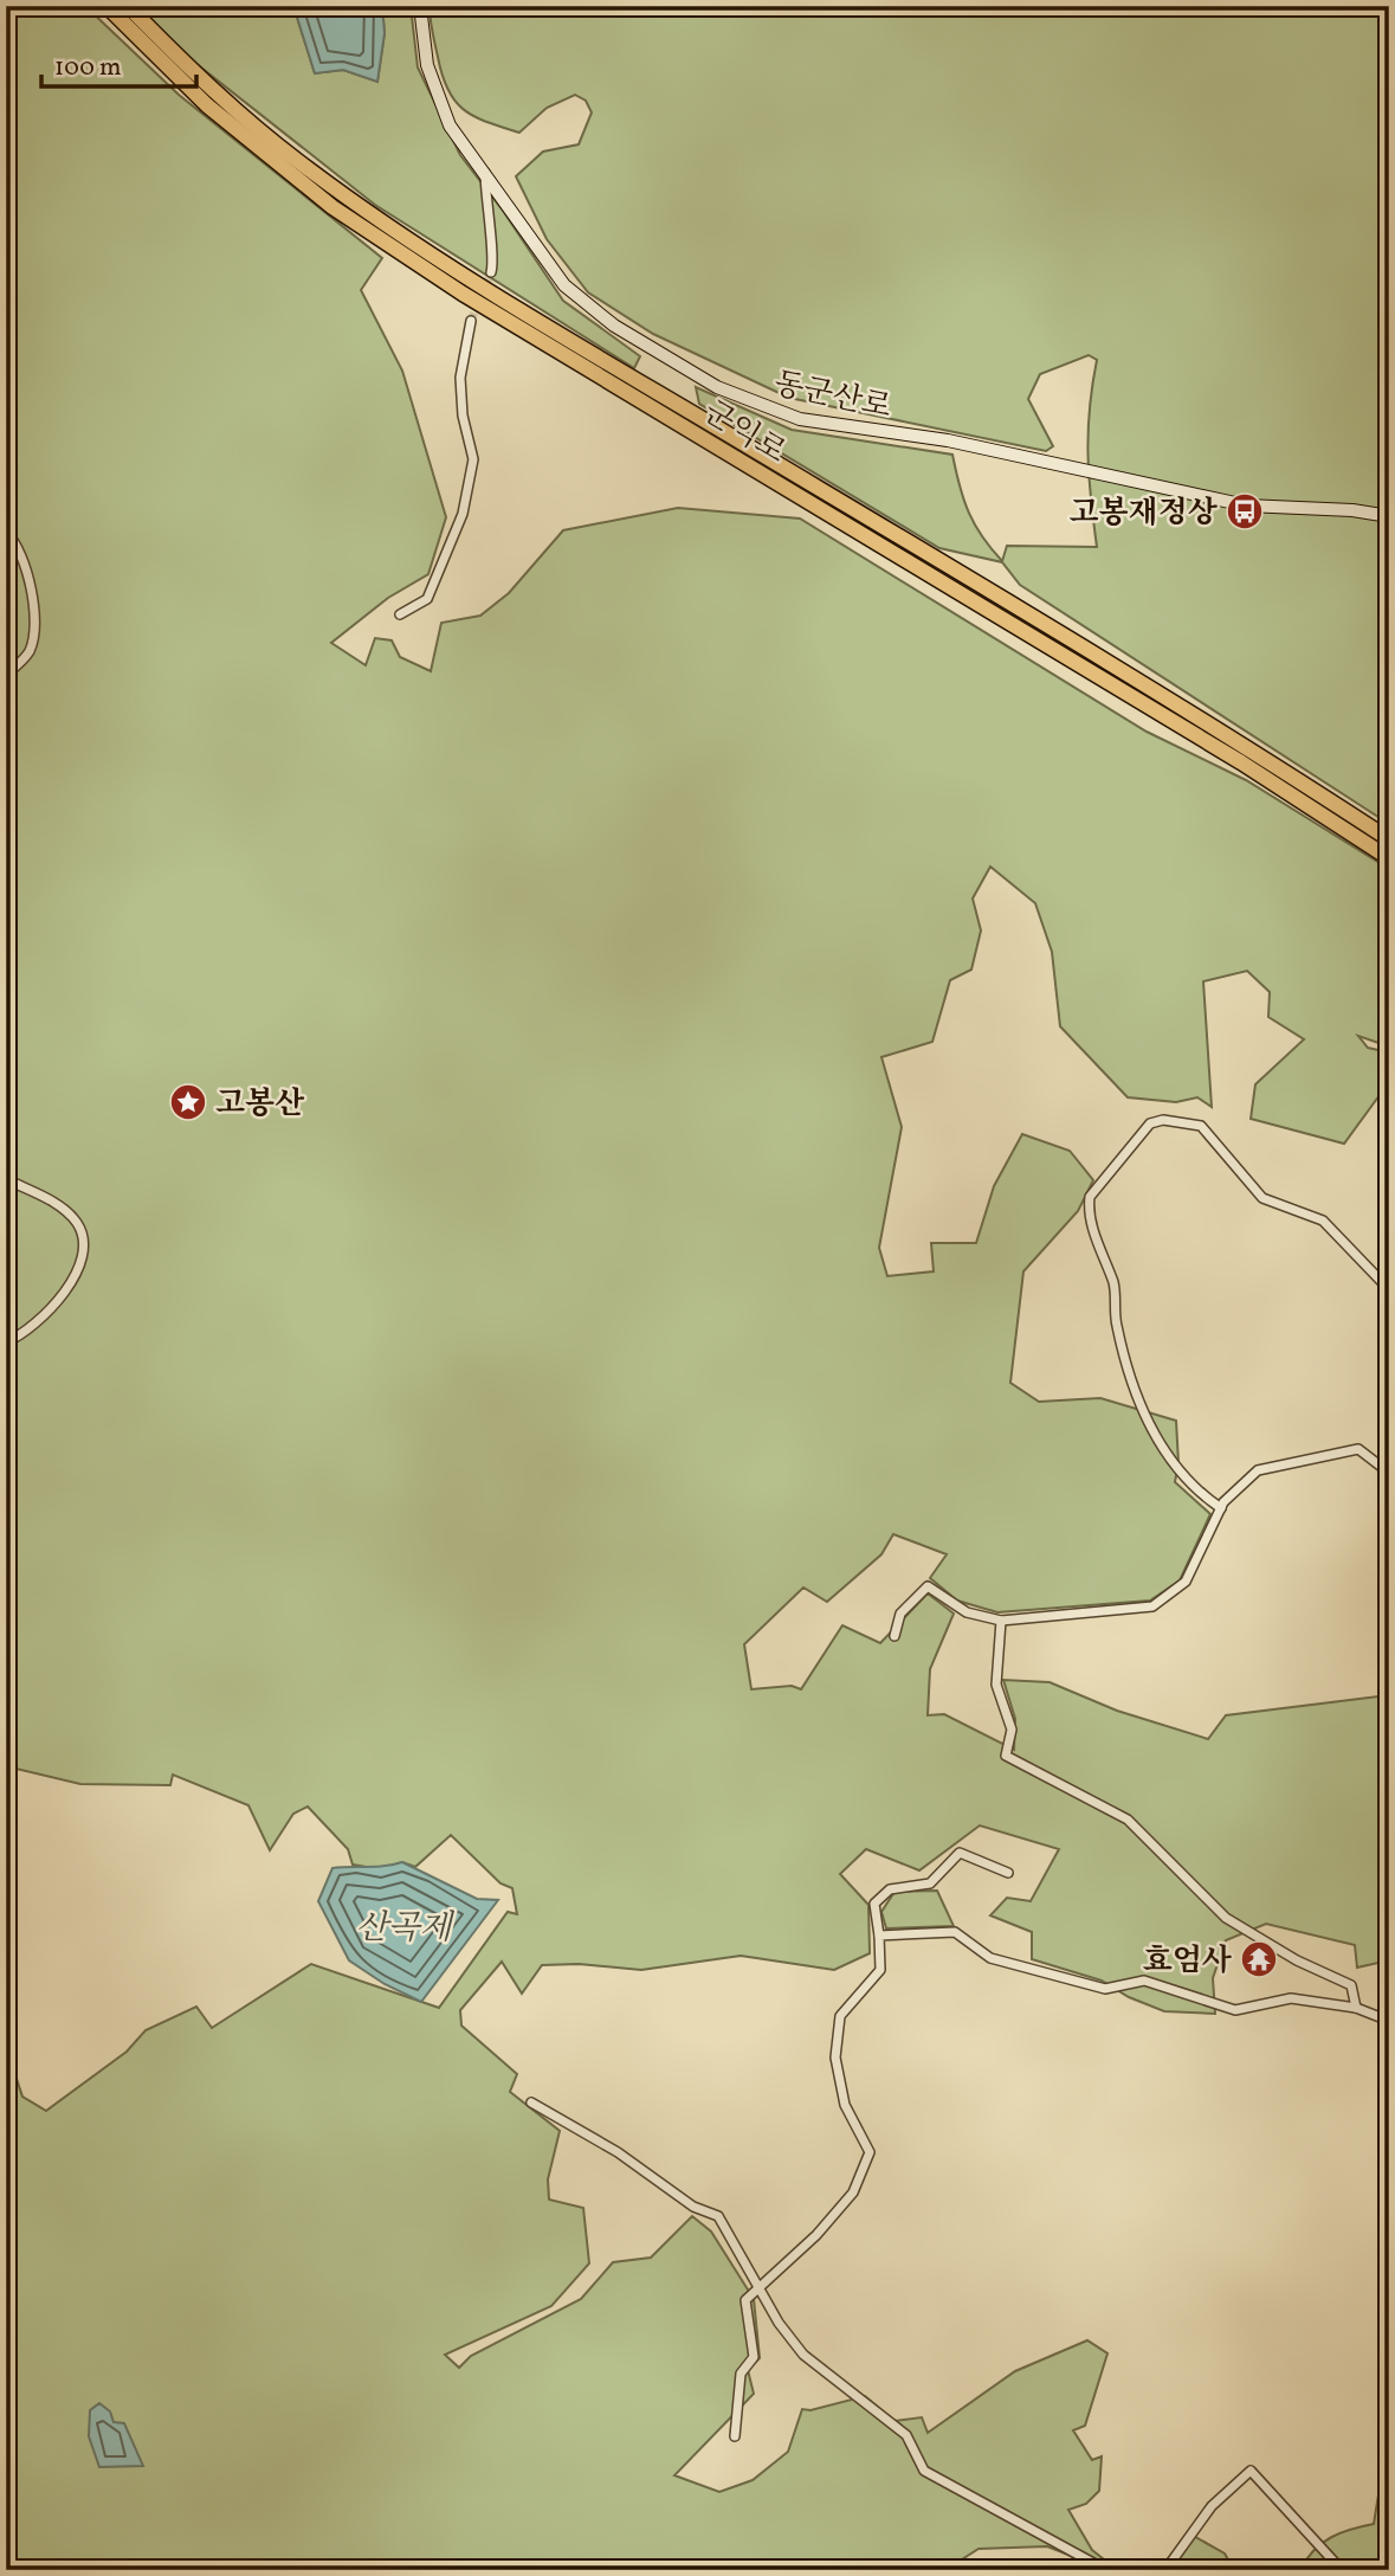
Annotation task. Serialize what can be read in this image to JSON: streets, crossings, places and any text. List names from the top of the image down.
{
  "streets": {
    "highway": ["군익로"],
    "street": ["동군산로"]
  },
  "water": ["산곡제"],
  "places": {
    "bus stop": ["고봉재정상"],
    "place": ["고봉산"],
    "temple": ["효엄사"]
  },
  "scale_bar": "100 m"
}
